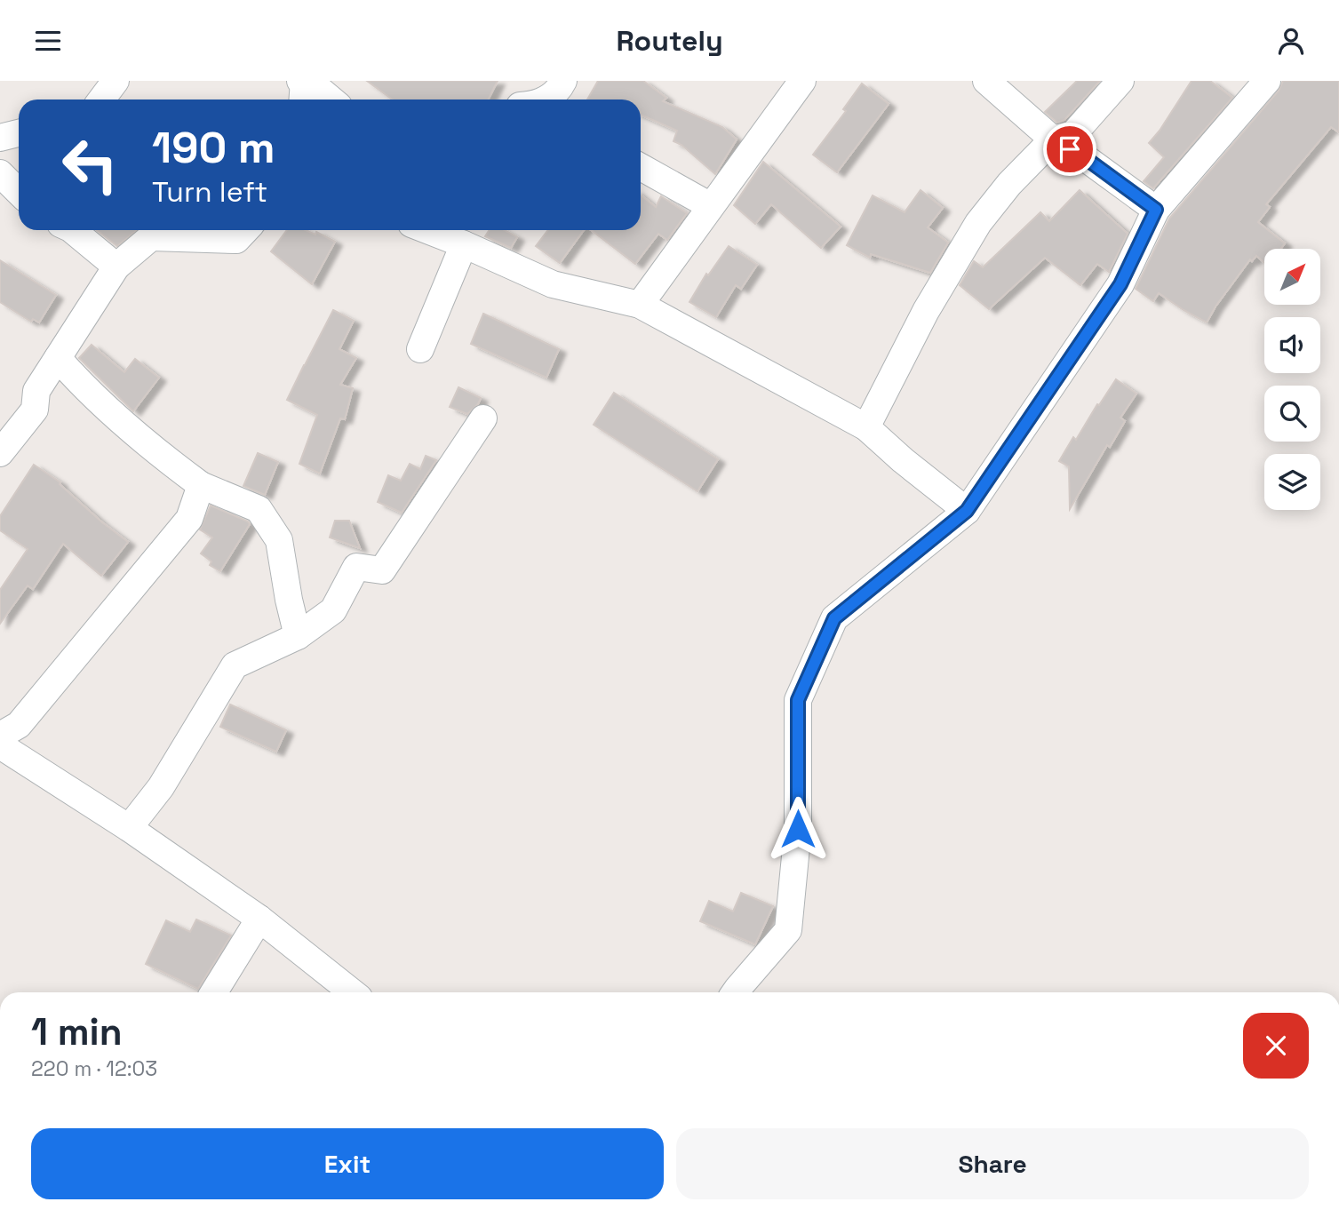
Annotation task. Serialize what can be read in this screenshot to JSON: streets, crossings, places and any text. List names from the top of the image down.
{
  "north": "top right",
  "page": {
    "header": "Routely",
    "turn": ["190 m", "Turn left"],
    "heading": ["1 min", "220 m · 12:03"],
    "buttons": ["Exit", "Share"]
  }
}
